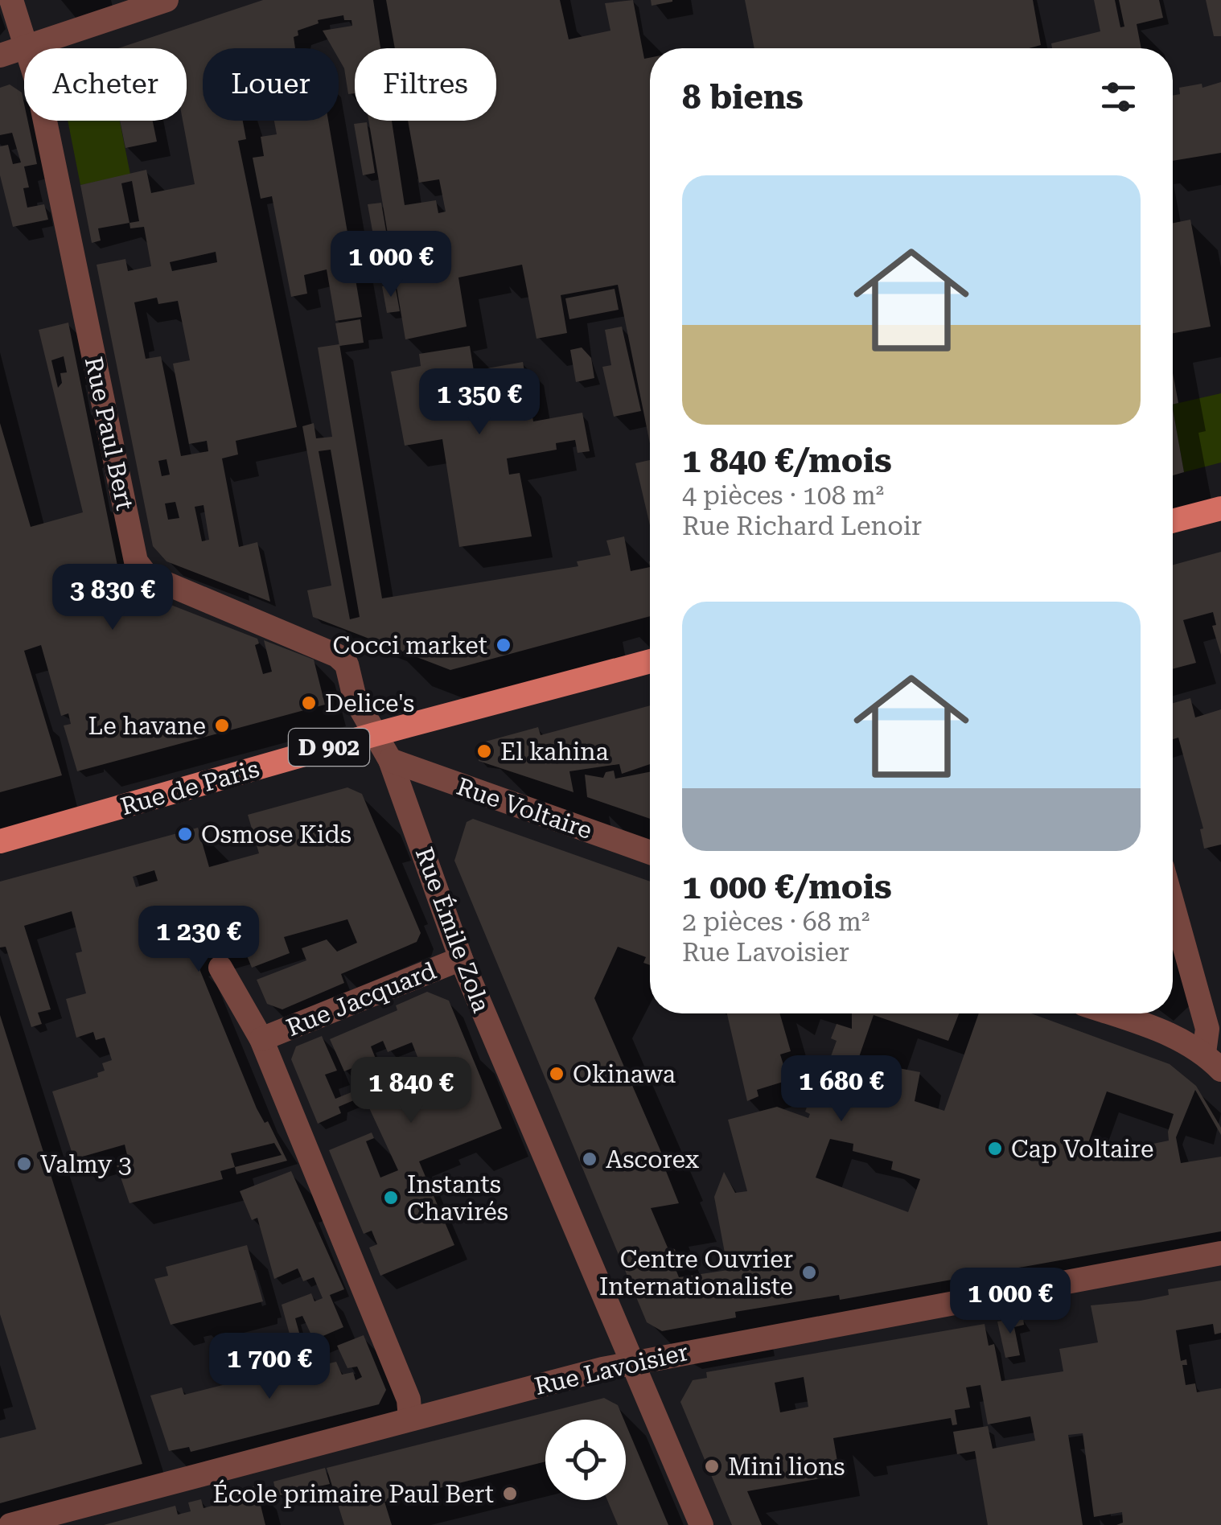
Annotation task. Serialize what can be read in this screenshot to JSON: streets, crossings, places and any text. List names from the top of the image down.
{
  "streets": {
    "main road": ["D 902", "Rue de Paris"],
    "street": [
      "Rue Paul Bert",
      "Rue Voltaire",
      "Rue Émile Zola",
      "Rue Jacquard",
      "Rue Lavoisier"
    ]
  },
  "crossings": [
    ["Rue Paul Bert", "Rue de Paris"],
    ["Rue Paul Bert", "Rue Émile Zola"],
    ["Rue de Paris", "Rue Émile Zola"],
    ["Rue Voltaire", "Rue Émile Zola"],
    ["Rue Émile Zola", "Rue Jacquard"],
    ["Rue Émile Zola", "Rue Lavoisier"]
  ],
  "places": [
    "Cocci market",
    "Delice's",
    "Le havane",
    "El kahina",
    "Osmose Kids",
    "Okinawa",
    "Cap Voltaire",
    "Ascorex",
    "Valmy 3",
    "Instants Chavirés",
    "Centre Ouvrier Internationaliste",
    "Mini lions",
    "École primaire Paul Bert"
  ],
  "page": {
    "chip": ["Acheter", "Louer", "Filtres"],
    "heading": "8 biens",
    "list": [
      {
        "name": "1 840 €/mois",
        "note": "4 pièces · 108 m² · Rue Richard Lenoir"
      },
      {
        "name": "1 000 €/mois",
        "note": "2 pièces · 68 m² · Rue Lavoisier"
      }
    ],
    "price": [
      "1 000 €",
      "1 350 €",
      "3 830 €",
      "1 230 €",
      "1 680 €",
      "1 840 €",
      "1 000 €",
      "1 700 €"
    ]
  }
}
